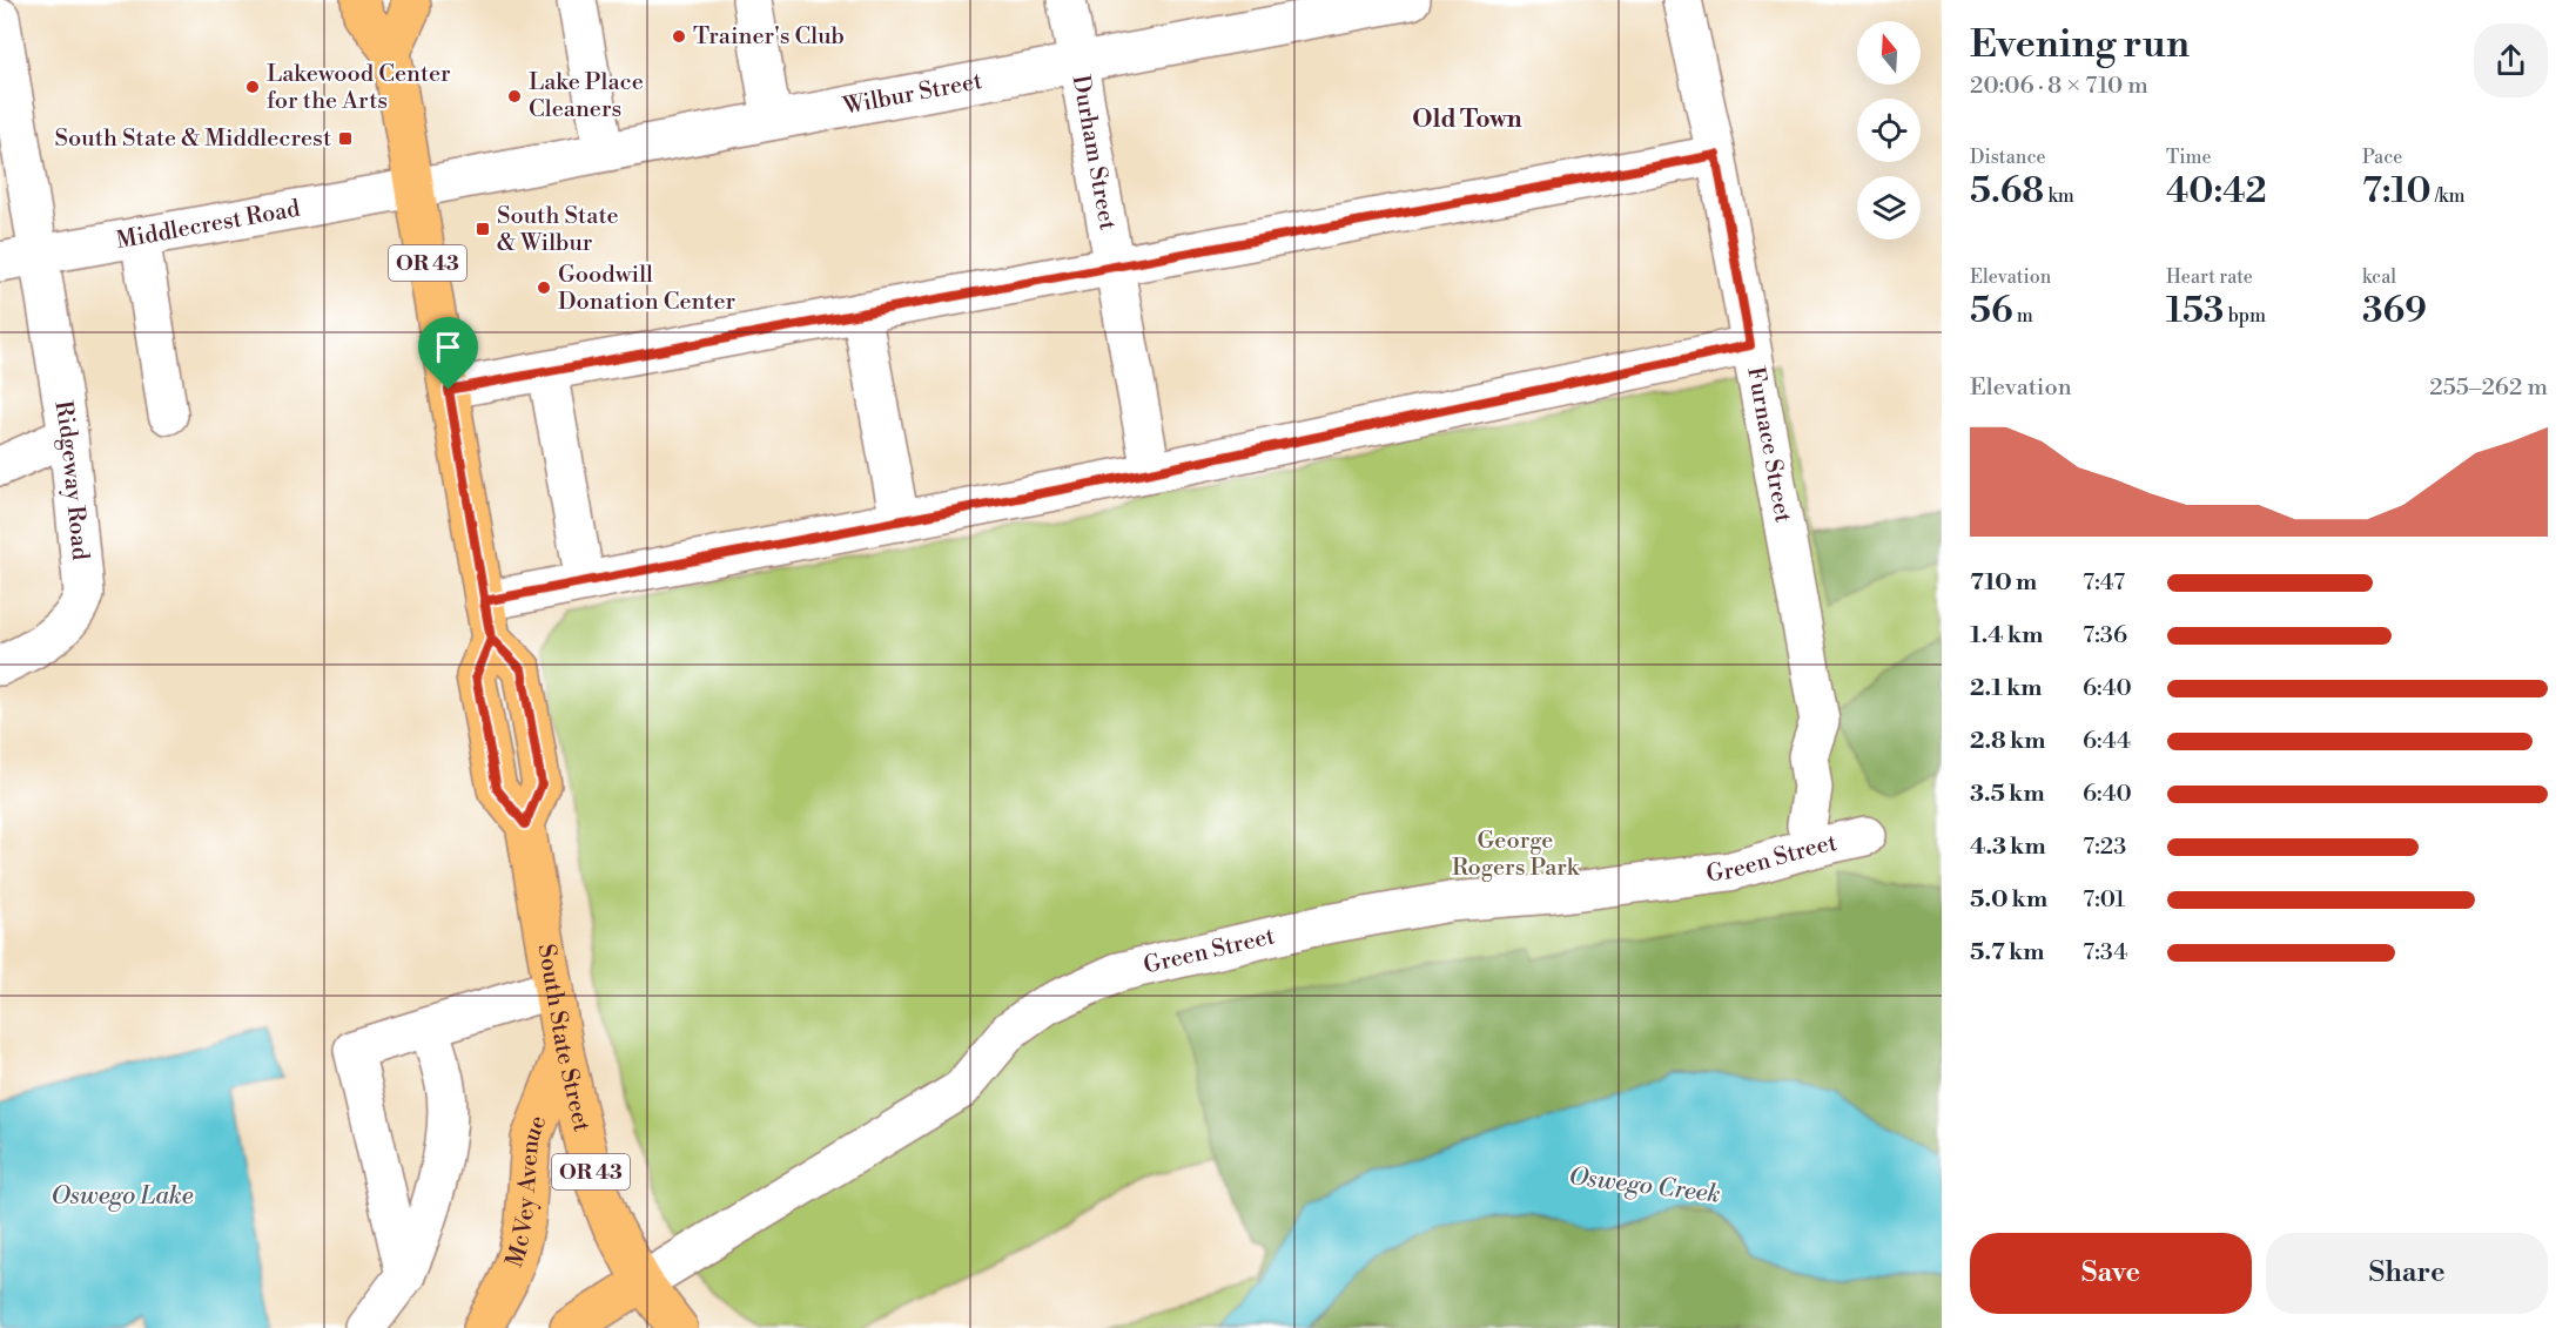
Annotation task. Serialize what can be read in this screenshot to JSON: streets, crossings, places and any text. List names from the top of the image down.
{
  "streets": {
    "main road": ["OR 43", "South State Street", "McVey Avenue"],
    "street": [
      "Wilbur Street",
      "Durham Street",
      "Middlecrest Road",
      "Furnace Street",
      "Ridgeway Road",
      "Green Street"
    ]
  },
  "crossings": [
    ["Wilbur Street", "Durham Street"],
    ["Wilbur Street", "Middlecrest Road"],
    ["Wilbur Street", "South State Street"],
    ["Middlecrest Road", "Ridgeway Road"],
    ["Middlecrest Road", "South State Street"],
    ["OR 43", "Green Street"],
    ["OR 43", "South State Street"],
    ["Furnace Street", "Green Street"],
    ["Green Street", "South State Street"],
    ["South State Street", "McVey Avenue"]
  ],
  "districts": ["Old Town"],
  "water": ["Oswego Creek", "Oswego Lake"],
  "parks": ["George Rogers Park"],
  "places": {
    "other": [
      "Trainer's Club",
      "Lakewood Center for the Arts",
      "Lake Place Cleaners",
      "Goodwill Donation Center"
    ],
    "transit": ["South State & Middlecrest", "South State & Wilbur"]
  },
  "north": "top",
  "page": {
    "heading": ["Evening run", "20:06 · 8 × 710 m"],
    "stats": [
      ["Distance", "5.68 km"],
      ["Time", "40:42"],
      ["Pace", "7:10 /km"],
      ["Elevation", "56 m"],
      ["Heart rate", "153 bpm"],
      ["kcal", "369"]
    ],
    "chart": ["Elevation", "255–262 m"],
    "list": [
      {
        "name": "710 m",
        "note": "7:47"
      },
      {
        "name": "1.4 km",
        "note": "7:36"
      },
      {
        "name": "2.1 km",
        "note": "6:40"
      },
      {
        "name": "2.8 km",
        "note": "6:44"
      },
      {
        "name": "3.5 km",
        "note": "6:40"
      },
      {
        "name": "4.3 km",
        "note": "7:23"
      },
      {
        "name": "5.0 km",
        "note": "7:01"
      },
      {
        "name": "5.7 km",
        "note": "7:34"
      }
    ],
    "buttons": ["Save", "Share"]
  }
}
